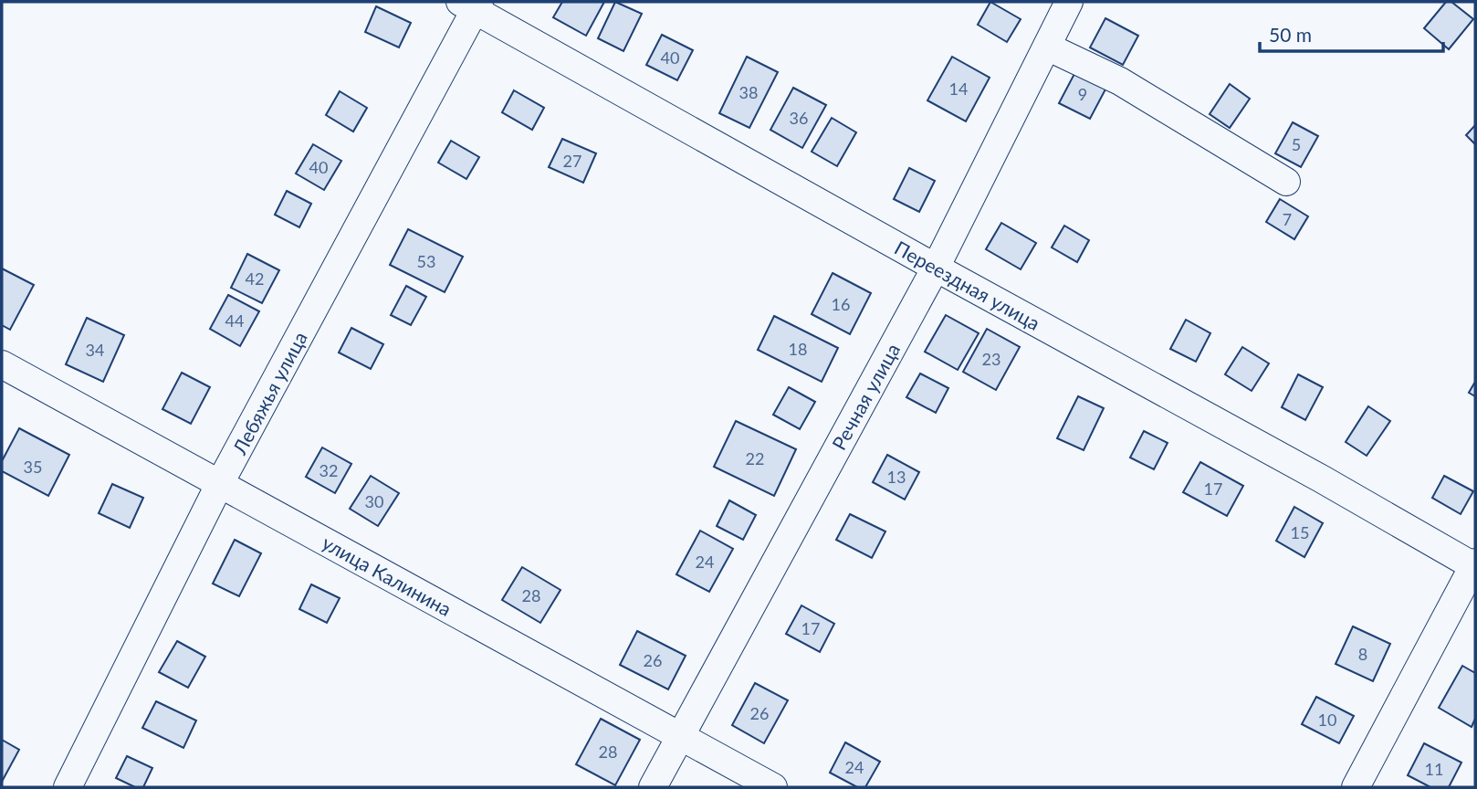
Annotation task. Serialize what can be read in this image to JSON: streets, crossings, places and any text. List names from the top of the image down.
{
  "streets": {
    "street": [
      "Переездная улица",
      "Лебяжья улица",
      "Речная улица",
      "улица Калинина"
    ]
  },
  "crossings": [
    ["Переездная улица", "Лебяжья улица"],
    ["Переездная улица", "Речная улица"],
    ["Лебяжья улица", "улица Калинина"],
    ["Речная улица", "улица Калинина"]
  ],
  "house_numbers": [
    "40",
    "14",
    "38",
    "9",
    "36",
    "5",
    "27",
    "40",
    "7",
    "53",
    "42",
    "16",
    "44",
    "18",
    "34",
    "23",
    "22",
    "35",
    "32",
    "13",
    "17",
    "30",
    "15",
    "24",
    "28",
    "17",
    "8",
    "26",
    "26",
    "10",
    "28",
    "24",
    "11"
  ],
  "scale_bar": "50 m"
}
